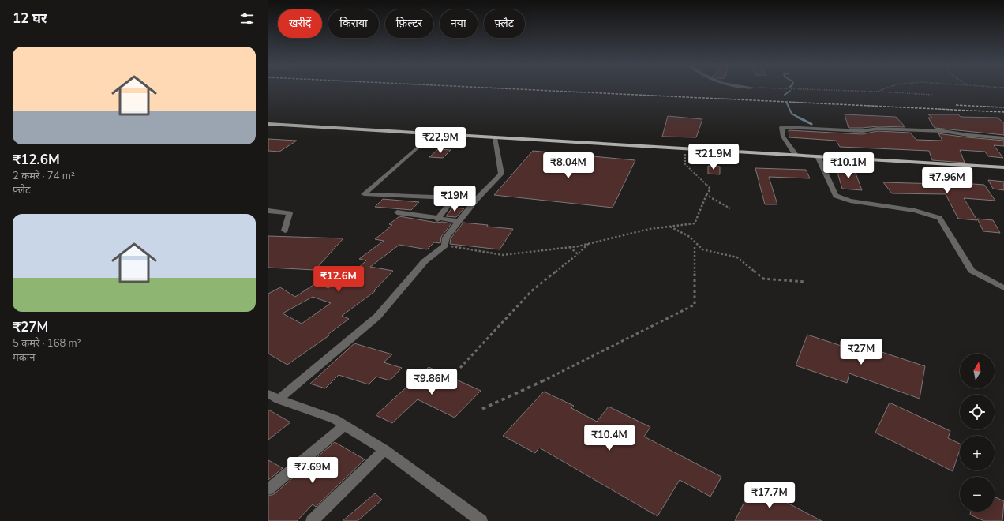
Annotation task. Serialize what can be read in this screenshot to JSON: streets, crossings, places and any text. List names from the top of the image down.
{
  "north": "top",
  "page": {
    "heading": "12 घर",
    "chip": [
      "खरीदें",
      "किराया",
      "फ़िल्टर",
      "नया",
      "फ़्लैट"
    ],
    "list": [
      {
        "name": "₹12.6M",
        "note": "2 कमरे · 74 m² · फ़्लैट"
      },
      {
        "name": "₹27M",
        "note": "5 कमरे · 168 m² · मकान"
      }
    ],
    "price": [
      "₹22.9M",
      "₹21.9M",
      "₹8.04M",
      "₹10.1M",
      "₹7.96M",
      "₹19M",
      "₹12.6M",
      "₹27M",
      "₹9.86M",
      "₹10.4M",
      "₹7.69M",
      "₹17.7M"
    ],
    "map_buttons": ["+", "−"]
  }
}
